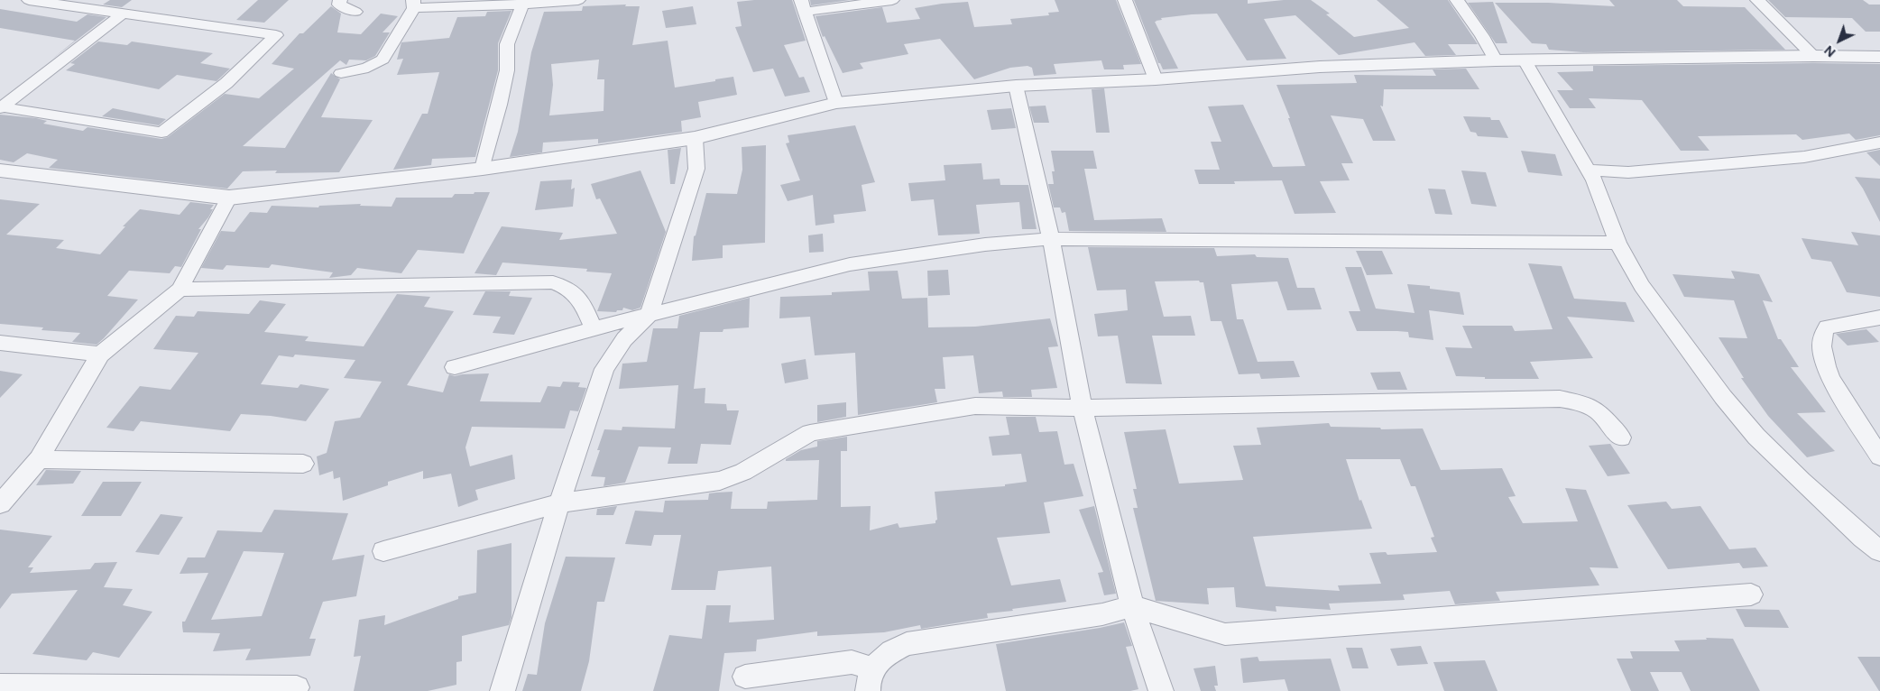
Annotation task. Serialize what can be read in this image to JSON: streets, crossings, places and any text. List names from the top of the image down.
{
  "north": "bottom left"
}
